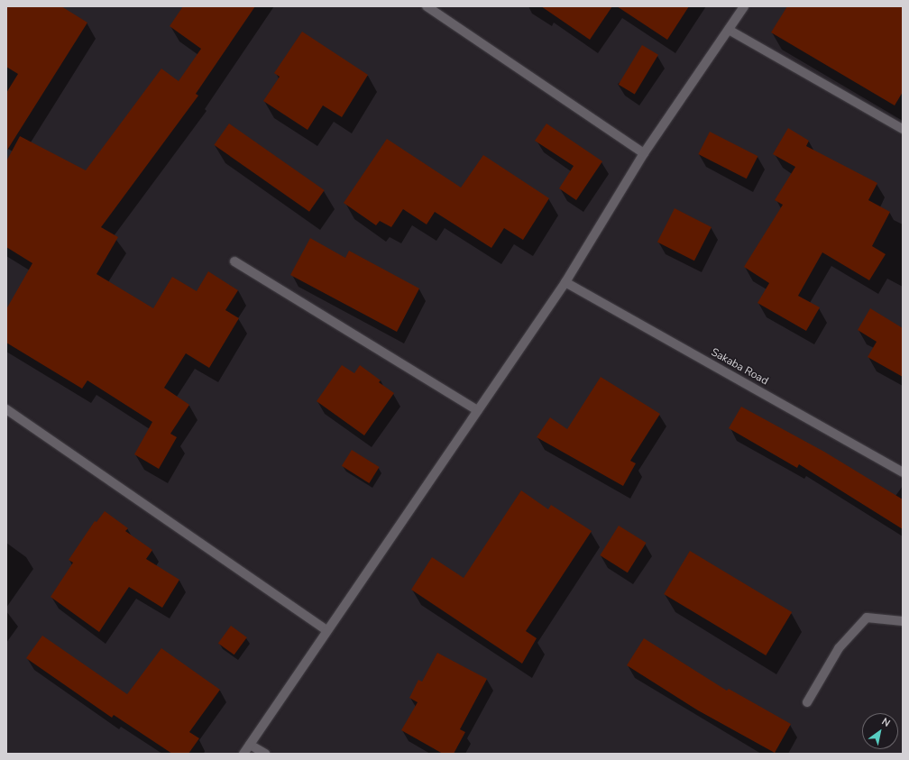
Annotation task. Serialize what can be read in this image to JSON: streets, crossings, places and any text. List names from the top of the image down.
{
  "streets": {
    "street": ["Sakaba Road"]
  },
  "north": "top right"
}
